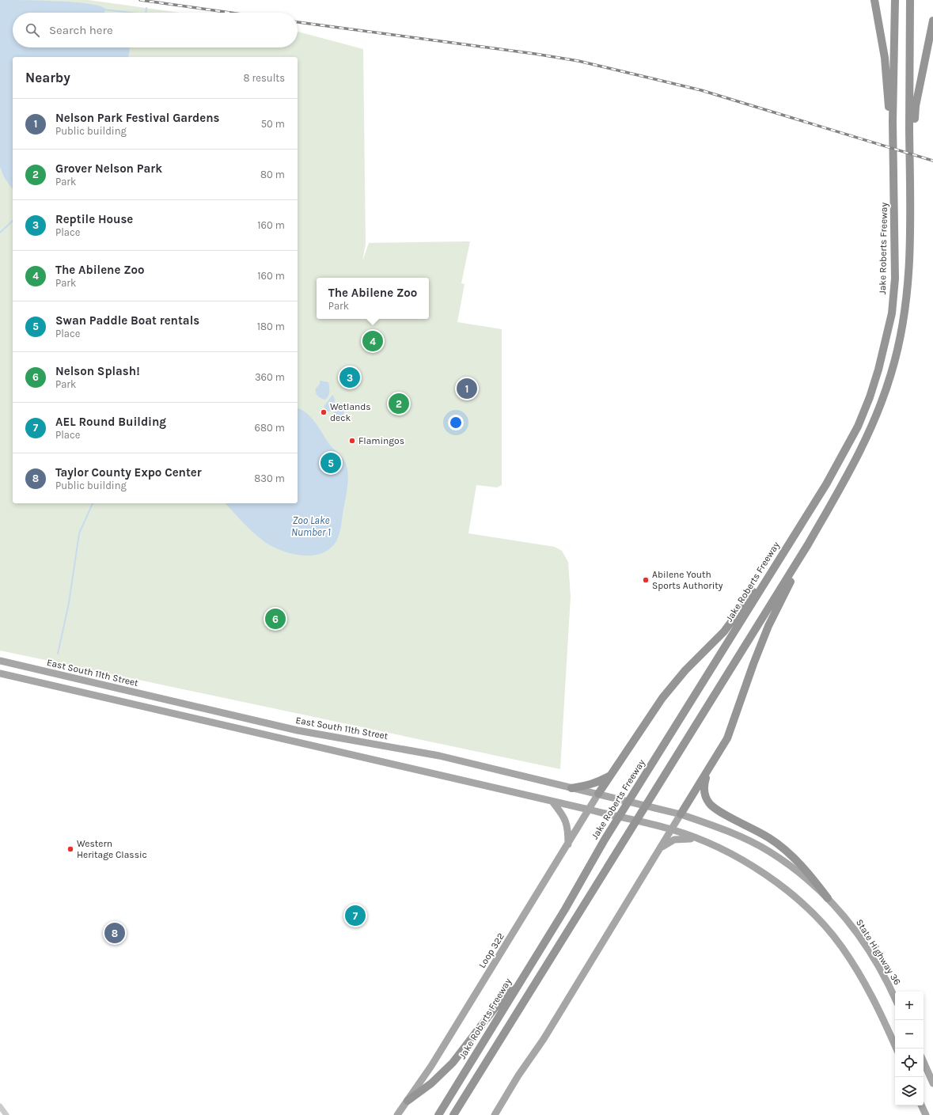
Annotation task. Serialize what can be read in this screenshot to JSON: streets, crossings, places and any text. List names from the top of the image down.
{
  "streets": {
    "highway": ["Jake Roberts Freeway"],
    "main road": ["East South 11th Street", "Loop 322", "State Highway 36"]
  },
  "crossings": [
    ["East South 11th Street", "Loop 322"],
    ["East South 11th Street", "State Highway 36"]
  ],
  "water": ["Zoo Lake Number 1"],
  "places": [
    "Wetlands deck",
    "Flamingos",
    "Abilene Youth Sports Authority",
    "Western Heritage Classic"
  ],
  "page": {
    "search": "Search here",
    "heading": ["Nearby", "8 results"],
    "list": [
      {
        "mark": "1",
        "name": "Nelson Park Festival Gardens",
        "note": "Public building",
        "value": "50 m"
      },
      {
        "mark": "2",
        "name": "Grover Nelson Park",
        "note": "Park",
        "value": "80 m"
      },
      {
        "mark": "3",
        "name": "Reptile House",
        "note": "Place",
        "value": "160 m"
      },
      {
        "mark": "4",
        "name": "The Abilene Zoo",
        "note": "Park",
        "value": "160 m"
      },
      {
        "mark": "5",
        "name": "Swan Paddle Boat rentals",
        "note": "Place",
        "value": "180 m"
      },
      {
        "mark": "6",
        "name": "Nelson Splash!",
        "note": "Park",
        "value": "360 m"
      },
      {
        "mark": "7",
        "name": "AEL Round Building",
        "note": "Place",
        "value": "680 m"
      },
      {
        "mark": "8",
        "name": "Taylor County Expo Center",
        "note": "Public building",
        "value": "830 m"
      }
    ],
    "popup": ["The Abilene Zoo", "Park"],
    "pins": [
      "4",
      "3",
      "1",
      "2",
      "5",
      "6",
      "7",
      "8"
    ],
    "map_buttons": ["+", "−"]
  }
}
